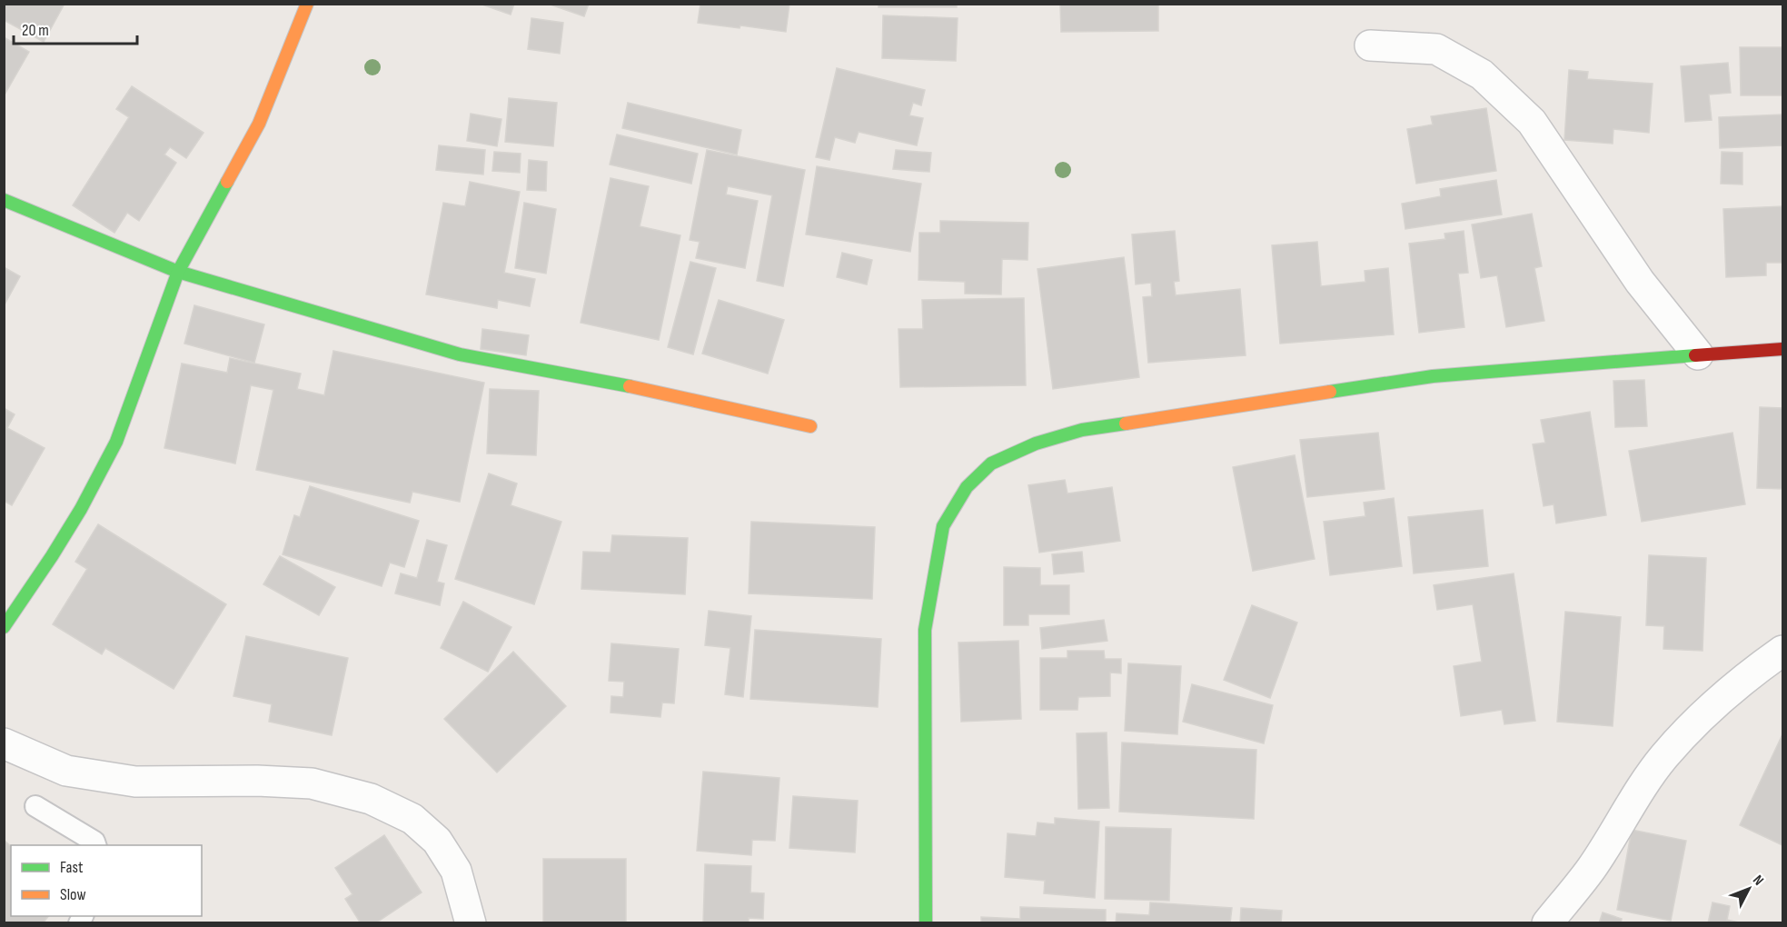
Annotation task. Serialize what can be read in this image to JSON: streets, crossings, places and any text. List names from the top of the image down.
{
  "legend": ["Fast", "Slow"],
  "scale_bar": "20 m",
  "north": "top right"
}
